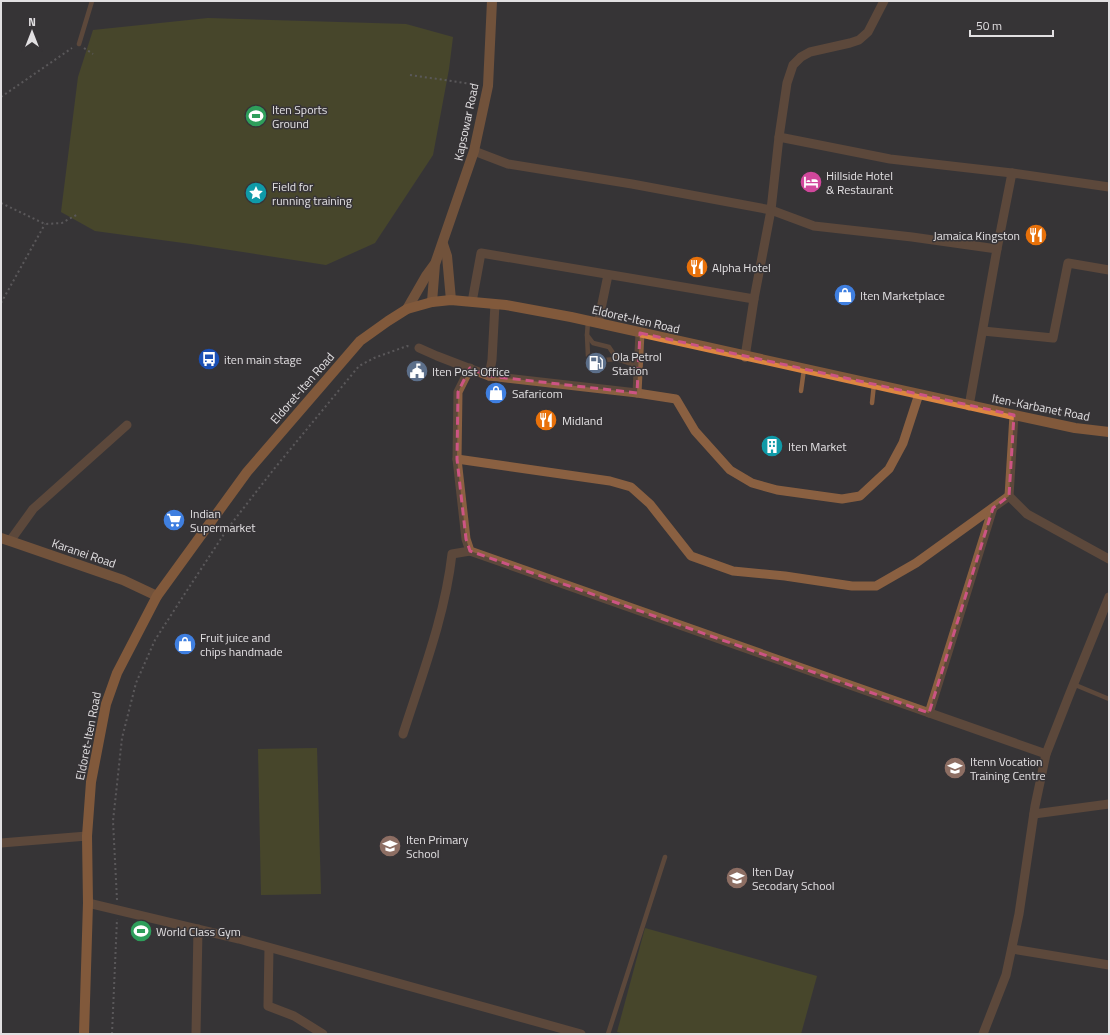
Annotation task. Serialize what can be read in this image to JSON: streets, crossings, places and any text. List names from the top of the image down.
{
  "streets": {
    "main road": [
      "Kapsowar Road",
      "Eldoret-Iten Road",
      "Iten-Karbanet Road",
      "Karanei Road"
    ]
  },
  "crossings": [
    ["Kapsowar Road", "Eldoret-Iten Road"],
    ["Eldoret-Iten Road", "Iten-Karbanet Road"],
    ["Eldoret-Iten Road", "Karanei Road"]
  ],
  "places": {
    "sports": ["Iten Sports Ground", "World Class Gym"],
    "hotel": ["Hillside Hotel & Restaurant"],
    "place": ["Field for running training"],
    "restaurant": ["Jamaica Kingston", "Alpha Hotel", "Midland"],
    "shop": ["Iten Marketplace", "Safaricom", "Fruit juice and chips handmade"],
    "bus stop": ["iten main stage"],
    "fuel station": ["Ola Petrol Station"],
    "public building": ["Iten Post Office"],
    "building": ["Iten Market"],
    "supermarket": ["Indian Supermarket"],
    "school or university": ["Itenn Vocation Training Centre", "Iten Primary School", "Iten Day Secodary School"]
  },
  "scale_bar": "50 m",
  "north": "top"
}
